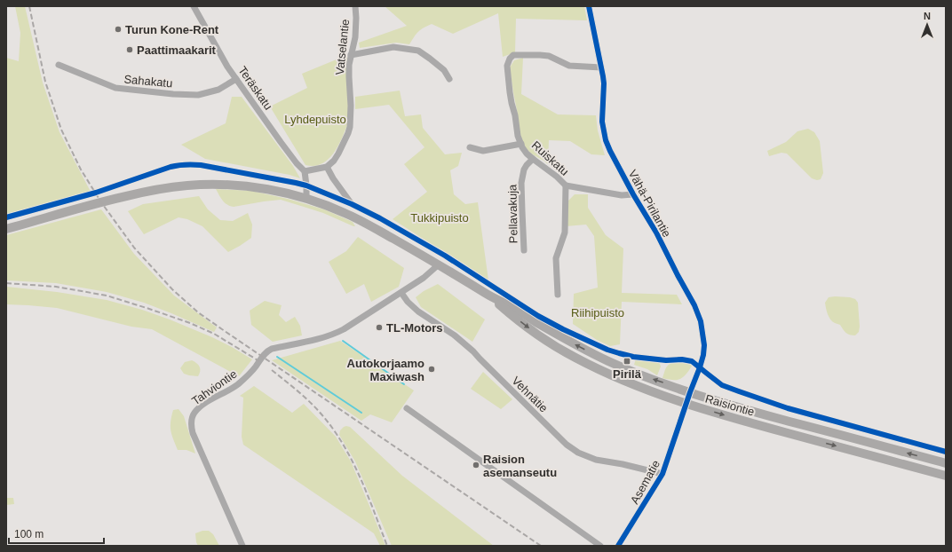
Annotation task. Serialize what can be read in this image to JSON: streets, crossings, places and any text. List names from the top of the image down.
{
  "streets": {
    "main road": ["Raisiontie"],
    "street": [
      "Vatselantie",
      "Sahakatu",
      "Teräskatu",
      "Ruiskatu",
      "Vähä-Pirilantie",
      "Pellavakuja",
      "Tahviontie",
      "Vehnätie",
      "Asematie"
    ]
  },
  "crossings": [
    ["Sahakatu", "Teräskatu"],
    ["Ruiskatu", "Vähä-Pirilantie"],
    ["Ruiskatu", "Pellavakuja"],
    ["Vähä-Pirilantie", "Raisiontie"],
    ["Vähä-Pirilantie", "Asematie"],
    ["Tahviontie", "Vehnätie"],
    ["Tahviontie", "Raisiontie"],
    ["Vehnätie", "Asematie"],
    ["Raisiontie", "Asematie"]
  ],
  "parks": ["Lyhdepuisto", "Tukkipuisto", "Riihipuisto"],
  "places": {
    "other": [
      "Turun Kone-Rent",
      "Paattimaakarit",
      "TL-Motors",
      "Autokorjaamo Maxiwash",
      "Raision asemanseutu"
    ],
    "transit": ["Pirilä"]
  },
  "scale_bar": "100 m",
  "north": "top"
}
